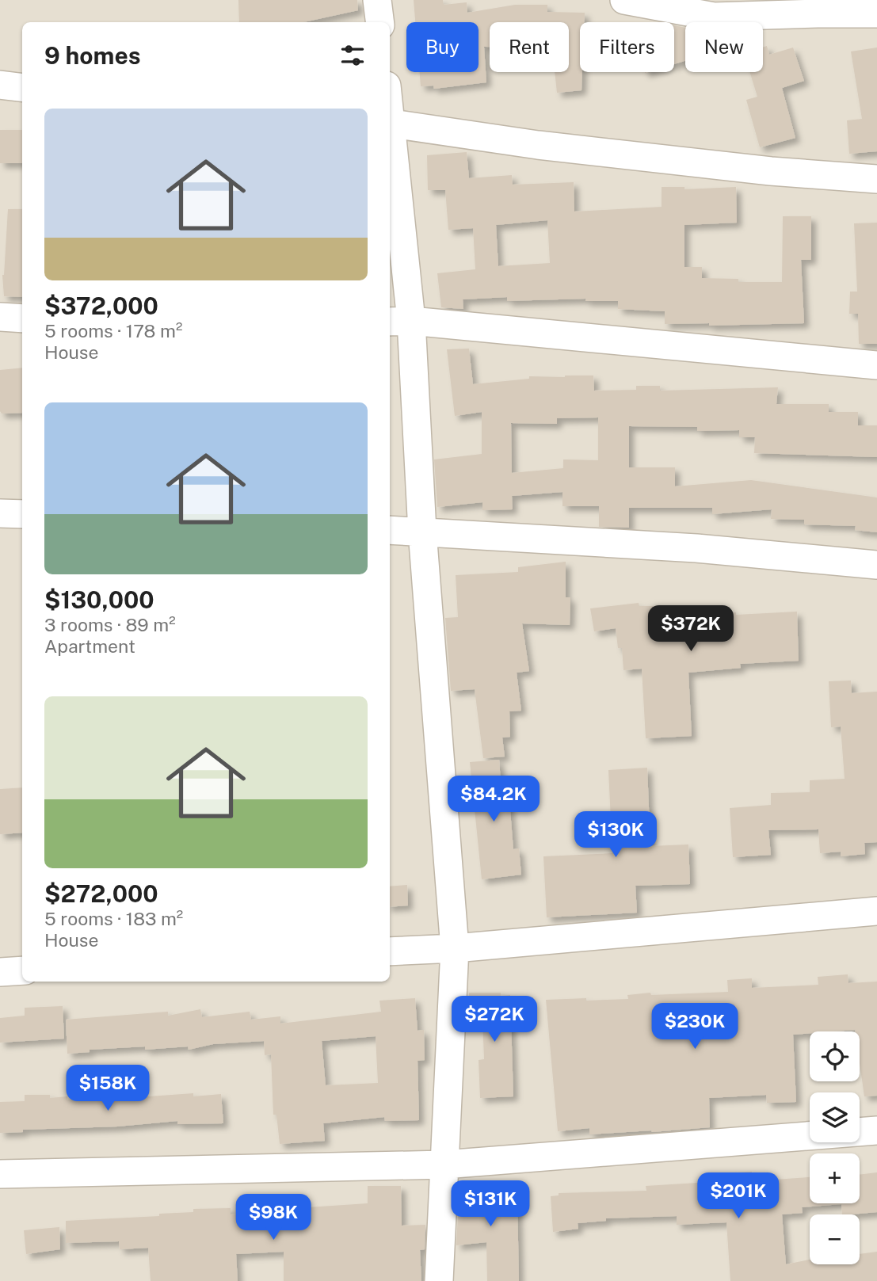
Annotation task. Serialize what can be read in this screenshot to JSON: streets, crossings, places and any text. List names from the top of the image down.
{
  "page": {
    "chip": [
      "Buy",
      "Rent",
      "Filters",
      "New"
    ],
    "heading": "9 homes",
    "list": [
      {
        "name": "$372,000",
        "note": "5 rooms · 178 m² · House"
      },
      {
        "name": "$130,000",
        "note": "3 rooms · 89 m² · Apartment"
      },
      {
        "name": "$272,000",
        "note": "5 rooms · 183 m² · House"
      }
    ],
    "price": [
      "$372K",
      "$84.2K",
      "$130K",
      "$272K",
      "$230K",
      "$158K",
      "$201K",
      "$131K",
      "$98K"
    ],
    "map_buttons": ["+", "−"]
  }
}
